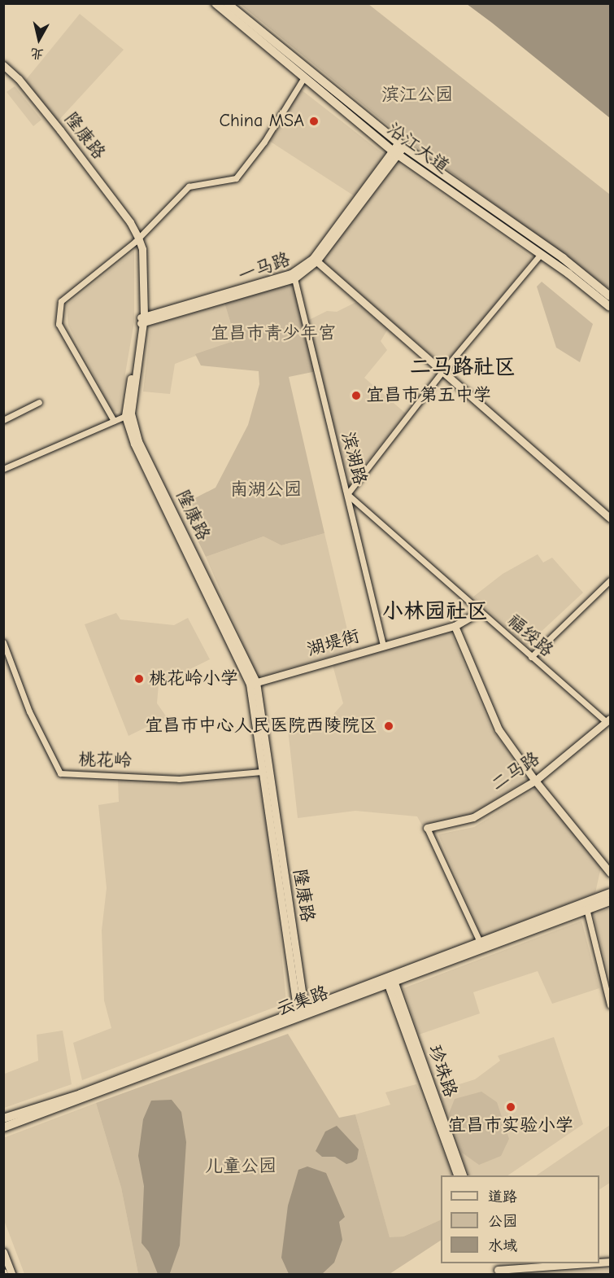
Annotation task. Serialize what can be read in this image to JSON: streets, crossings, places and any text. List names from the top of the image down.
{
  "streets": {
    "main road": [
      "隆康路",
      "沿江大道",
      "一马路",
      "湖堤街",
      "二马路",
      "云集路",
      "珍珠路"
    ],
    "street": ["滨湖路", "福绥路", "桃花岭"]
  },
  "crossings": [
    ["隆康路", "一马路"],
    ["隆康路", "湖堤街"],
    ["隆康路", "桃花岭"],
    ["隆康路", "云集路"],
    ["沿江大道", "一马路"],
    ["一马路", "滨湖路"],
    ["滨湖路", "福绥路"],
    ["滨湖路", "湖堤街"],
    ["福绥路", "湖堤街"],
    ["福绥路", "二马路"],
    ["云集路", "珍珠路"]
  ],
  "districts": ["二马路社区", "小林园社区"],
  "parks": [
    "滨江公园",
    "宜昌市青少年宫",
    "南湖公园",
    "儿童公园"
  ],
  "places": [
    "China MSA",
    "宜昌市第五中学",
    "桃花岭小学",
    "宜昌市中心人民医院西陵院区",
    "宜昌市实验小学"
  ],
  "legend": ["道路", "公园", "水域"],
  "north": "bottom"
}
